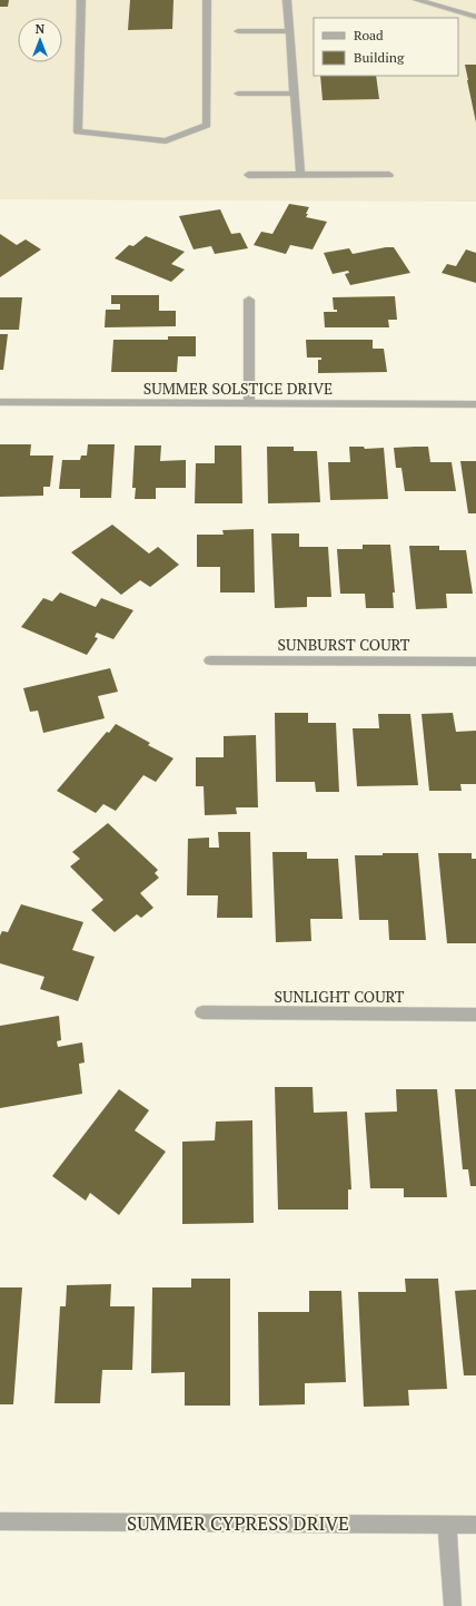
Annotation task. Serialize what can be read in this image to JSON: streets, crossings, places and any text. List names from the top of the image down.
{
  "streets": {
    "street": [
      "SUMMER SOLSTICE DRIVE",
      "SUNBURST COURT",
      "SUNLIGHT COURT",
      "SUMMER CYPRESS DRIVE"
    ]
  },
  "legend": ["Road", "Building"],
  "north": "top"
}
